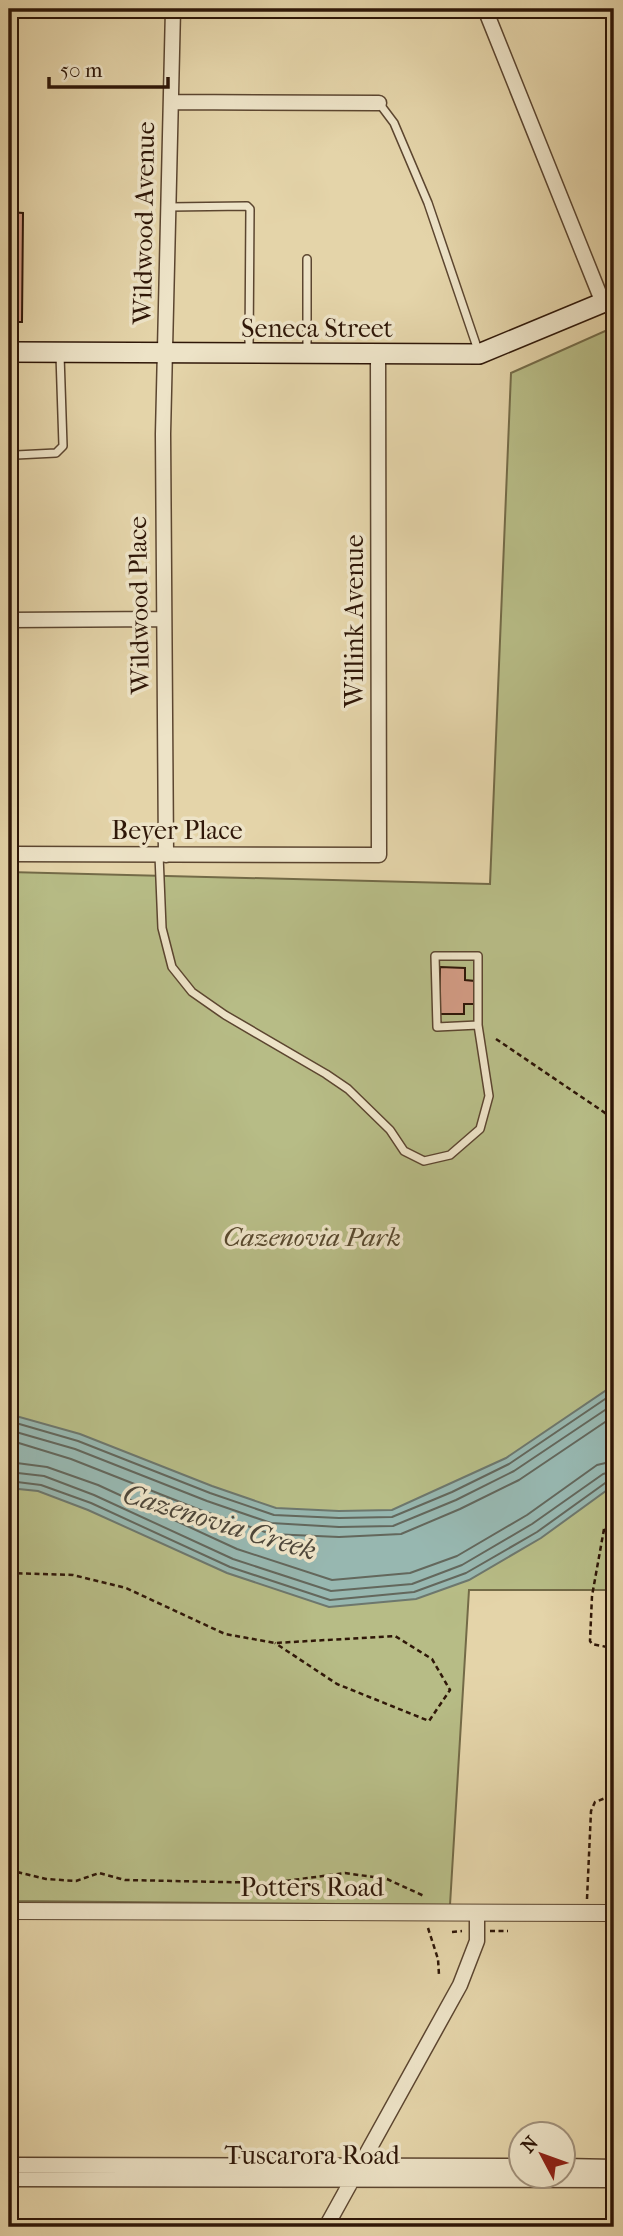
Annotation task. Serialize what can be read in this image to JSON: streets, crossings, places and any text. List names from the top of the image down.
{
  "streets": {
    "main road": ["Seneca Street"],
    "street": [
      "Wildwood Avenue",
      "Wildwood Place",
      "Willink Avenue",
      "Beyer Place",
      "Potters Road",
      "Tuscarora Road"
    ]
  },
  "crossings": [
    ["Wildwood Avenue", "Seneca Street"],
    ["Wildwood Avenue", "Wildwood Place"],
    ["Seneca Street", "Wildwood Place"],
    ["Seneca Street", "Willink Avenue"],
    ["Wildwood Place", "Beyer Place"],
    ["Willink Avenue", "Beyer Place"]
  ],
  "water": ["Cazenovia Creek"],
  "parks": ["Cazenovia Park"],
  "scale_bar": "50 m",
  "north": "top left"
}
